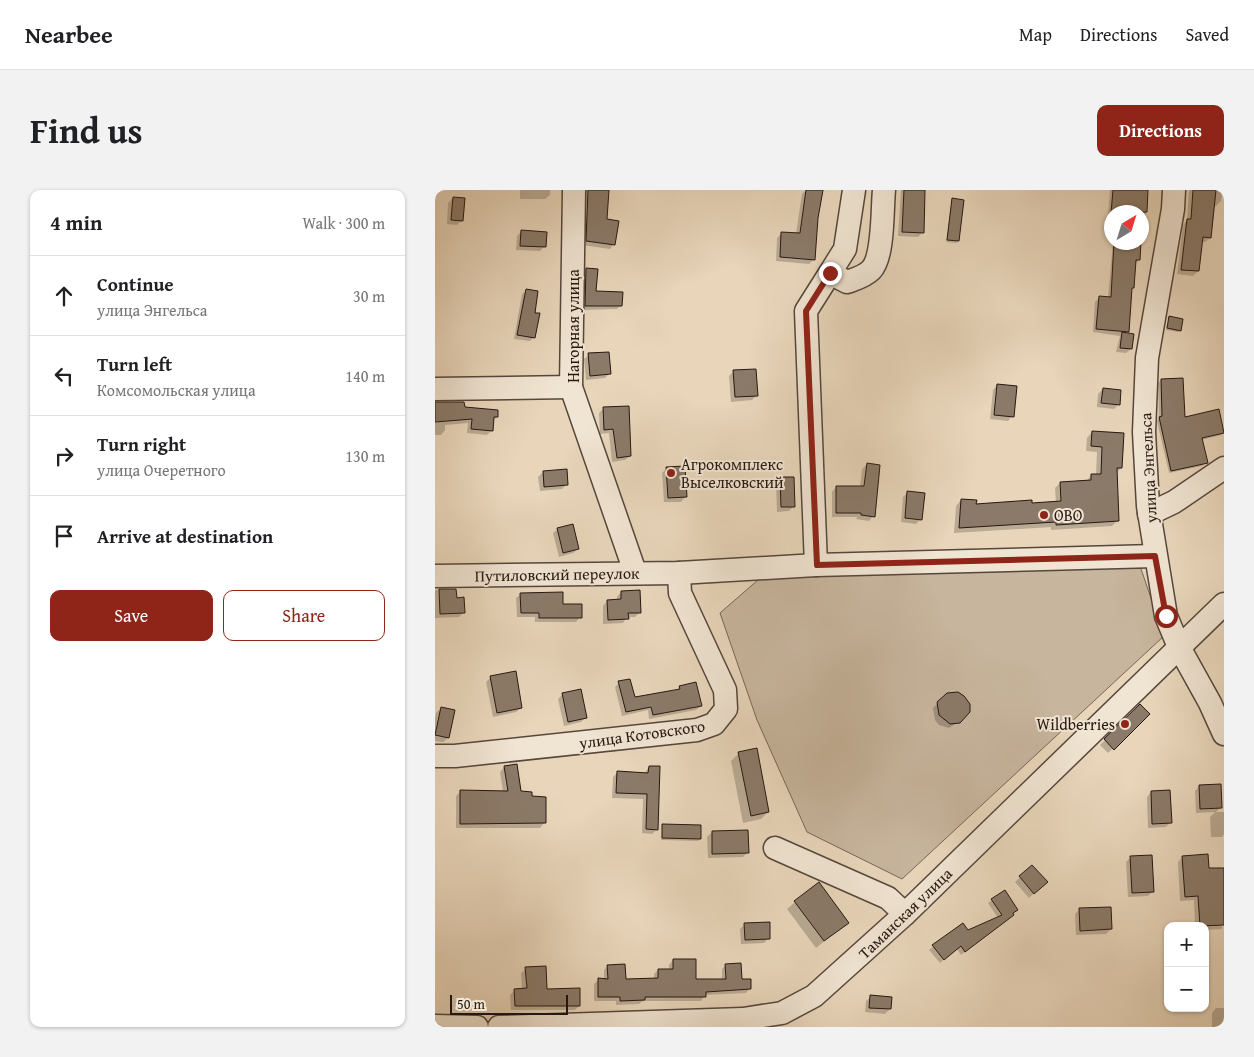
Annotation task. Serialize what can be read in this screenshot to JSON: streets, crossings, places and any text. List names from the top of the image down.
{
  "streets": {
    "street": [
      "Нагорная улица",
      "улица Энгельса",
      "Путиловский переулок",
      "улица Котовского",
      "Таманская улица"
    ]
  },
  "crossings": [
    ["Нагорная улица", "Путиловский переулок"],
    ["улица Энгельса", "Путиловский переулок"],
    ["улица Энгельса", "Таманская улица"],
    ["Путиловский переулок", "улица Котовского"]
  ],
  "places": ["Агрокомплекс Выселковский", "ОВО", "Wildberries"],
  "scale_bar": "50 m",
  "north": "top right",
  "page": {
    "header": "Nearbee",
    "nav": ["Map", "Directions", "Saved"],
    "title": "Find us",
    "buttons": [
      "Directions",
      ["Save", "Share"]
    ],
    "heading": ["4 min", "Walk · 300 m"],
    "list": [
      ["Continue", "улица Энгельса", "30 m"],
      ["Turn left", "Комсомольская улица", "140 m"],
      ["Turn right", "улица Очеретного", "130 m"],
      "Arrive at destination"
    ],
    "map_buttons": ["+", "−"],
    "scale": "50 m"
  }
}
